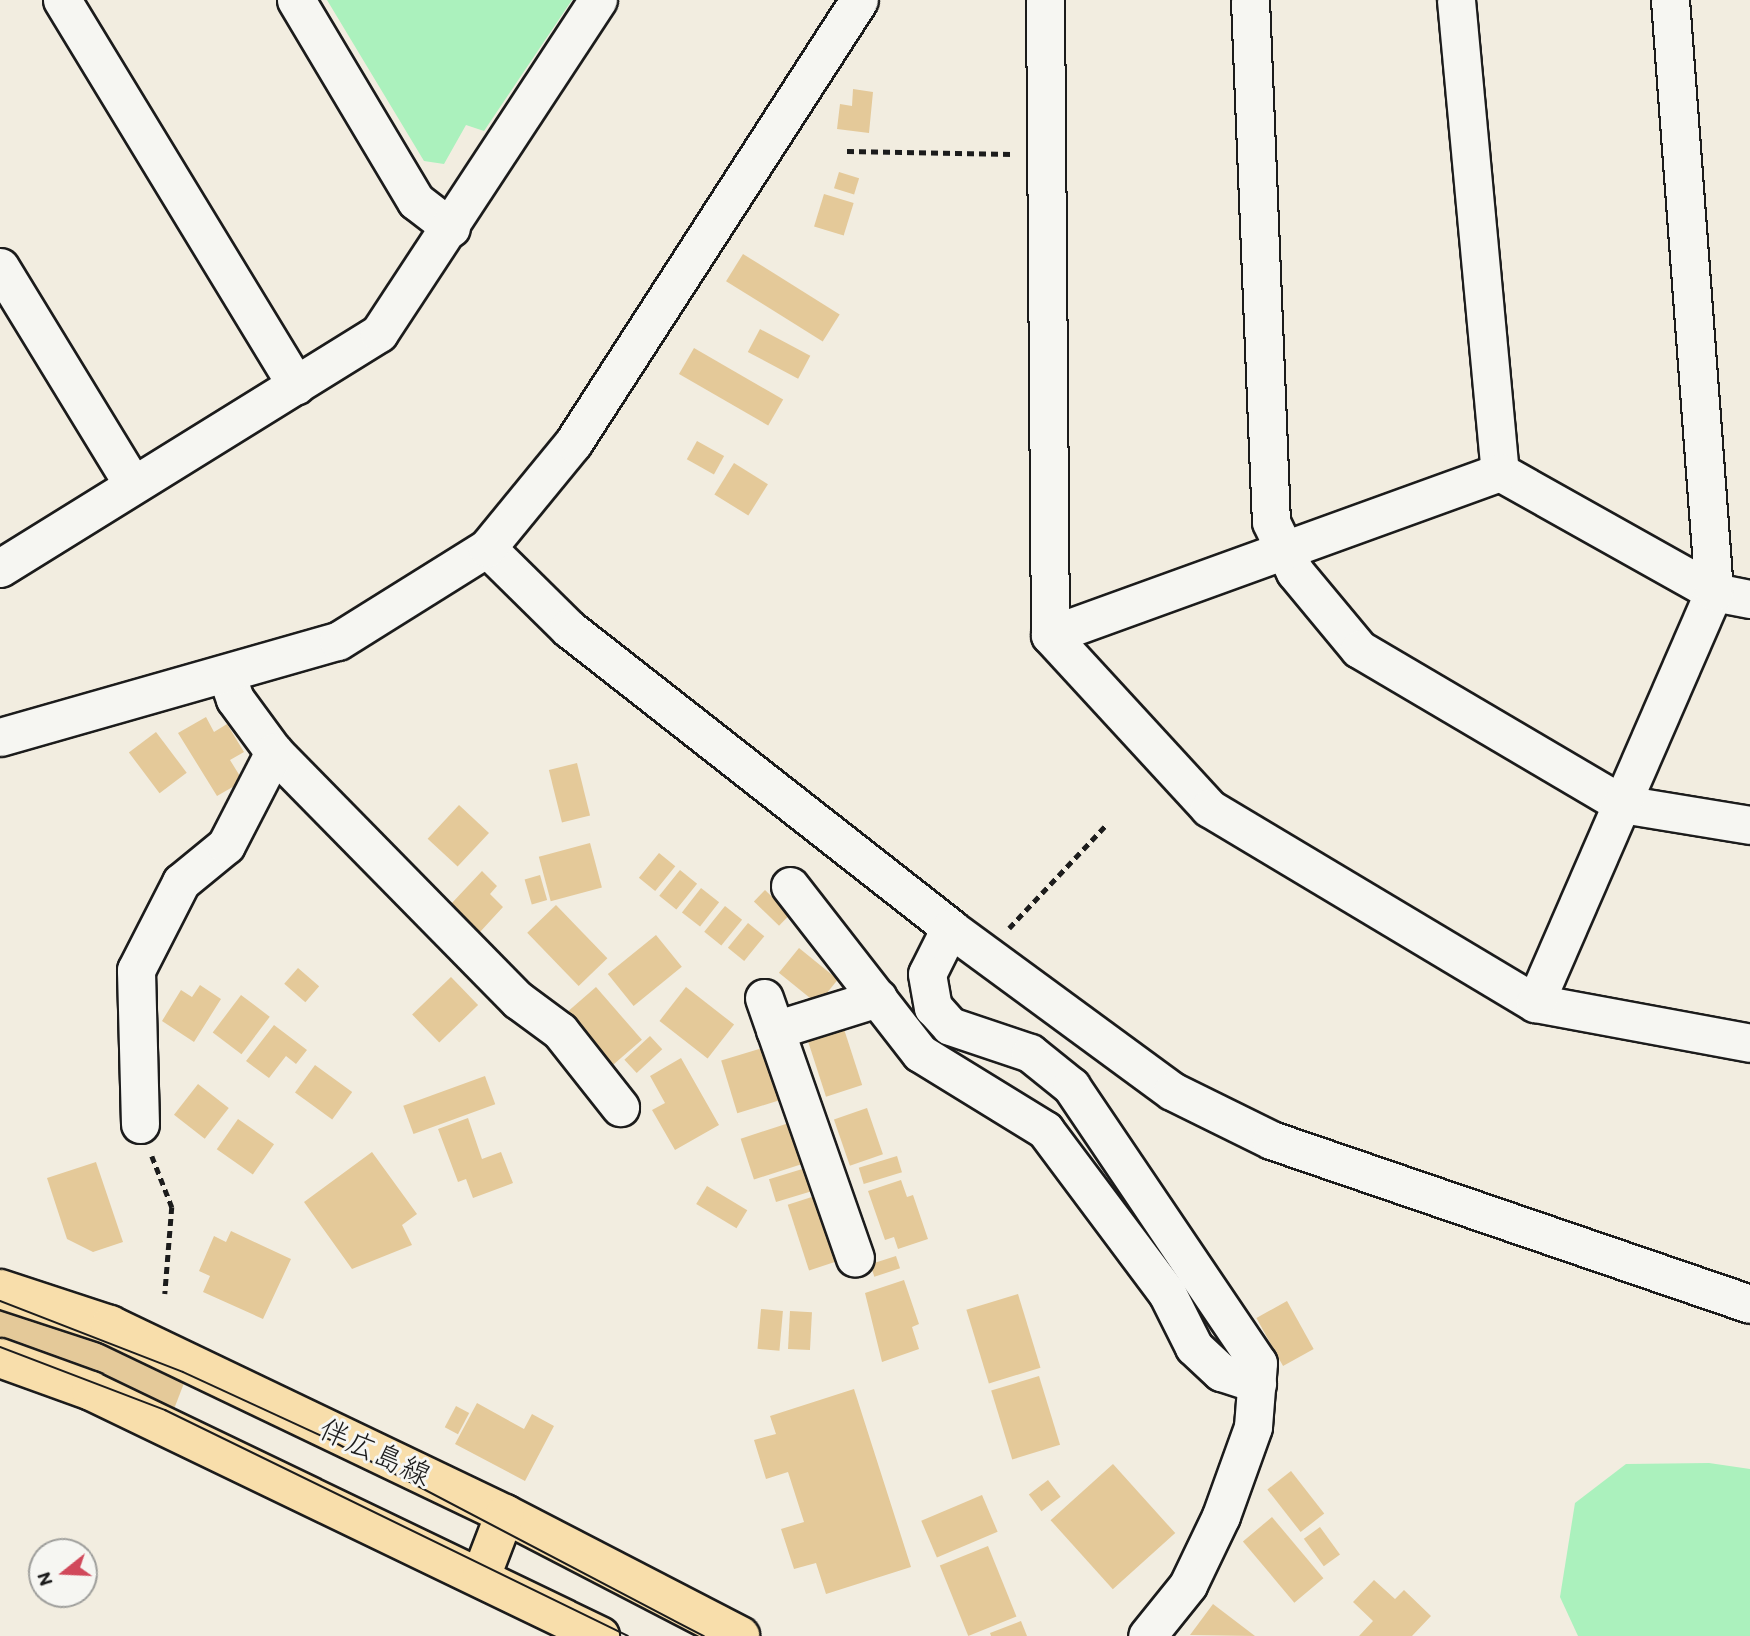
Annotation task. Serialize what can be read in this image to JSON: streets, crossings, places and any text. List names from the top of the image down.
{
  "streets": {
    "main road": ["伴広島線"]
  },
  "north": "left"
}
